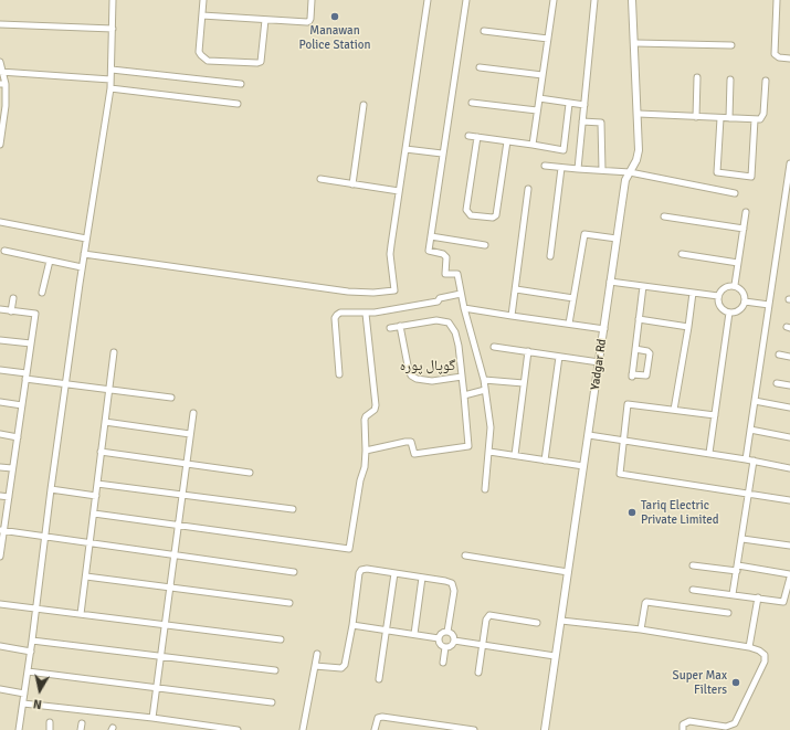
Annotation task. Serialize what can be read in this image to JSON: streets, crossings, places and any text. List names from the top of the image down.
{
  "streets": {
    "street": ["Yadgar Rd"]
  },
  "districts": ["گوپال پورہ"],
  "places": ["Manawan Police Station", "Tariq Electric Private Limited", "Super Max Filters"],
  "north": "bottom"
}
